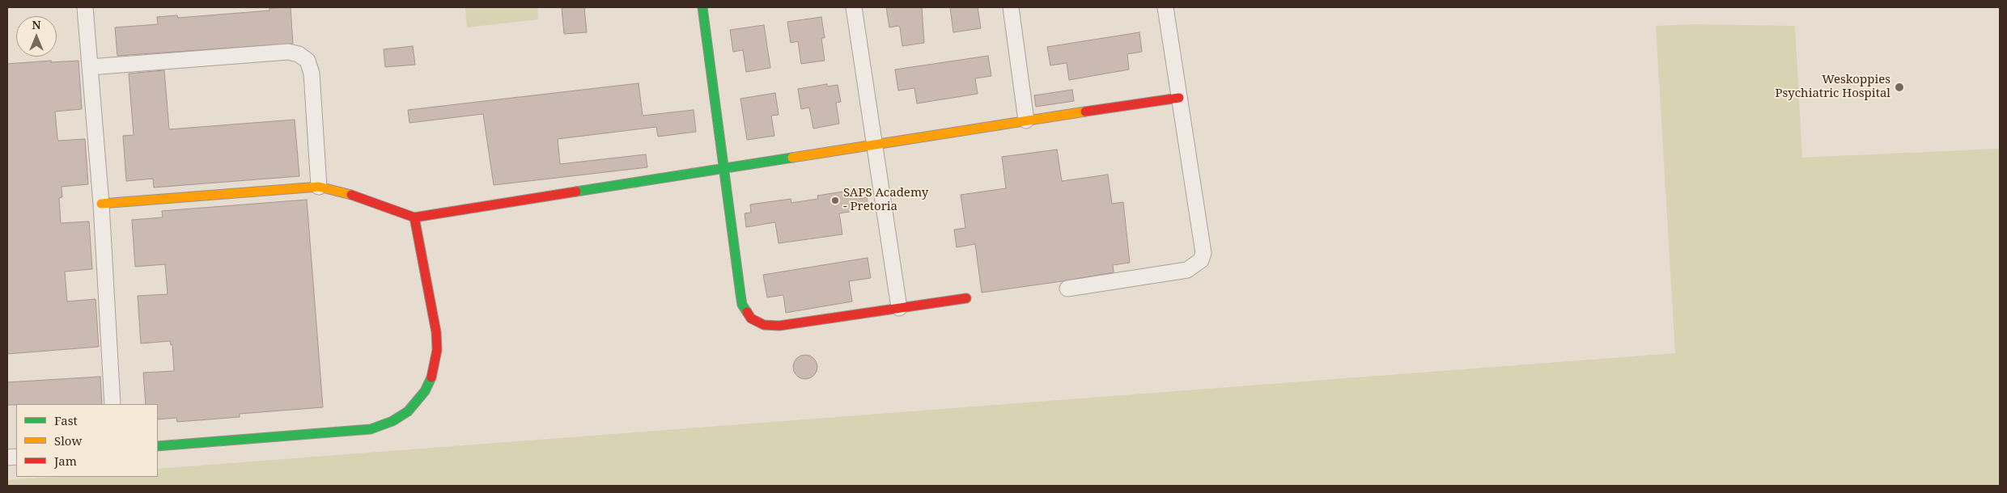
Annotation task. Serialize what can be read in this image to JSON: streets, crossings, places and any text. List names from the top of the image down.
{
  "places": ["Weskoppies Psychiatric Hospital", "SAPS Academy - Pretoria"],
  "legend": ["Fast", "Slow", "Jam"],
  "north": "top"
}
